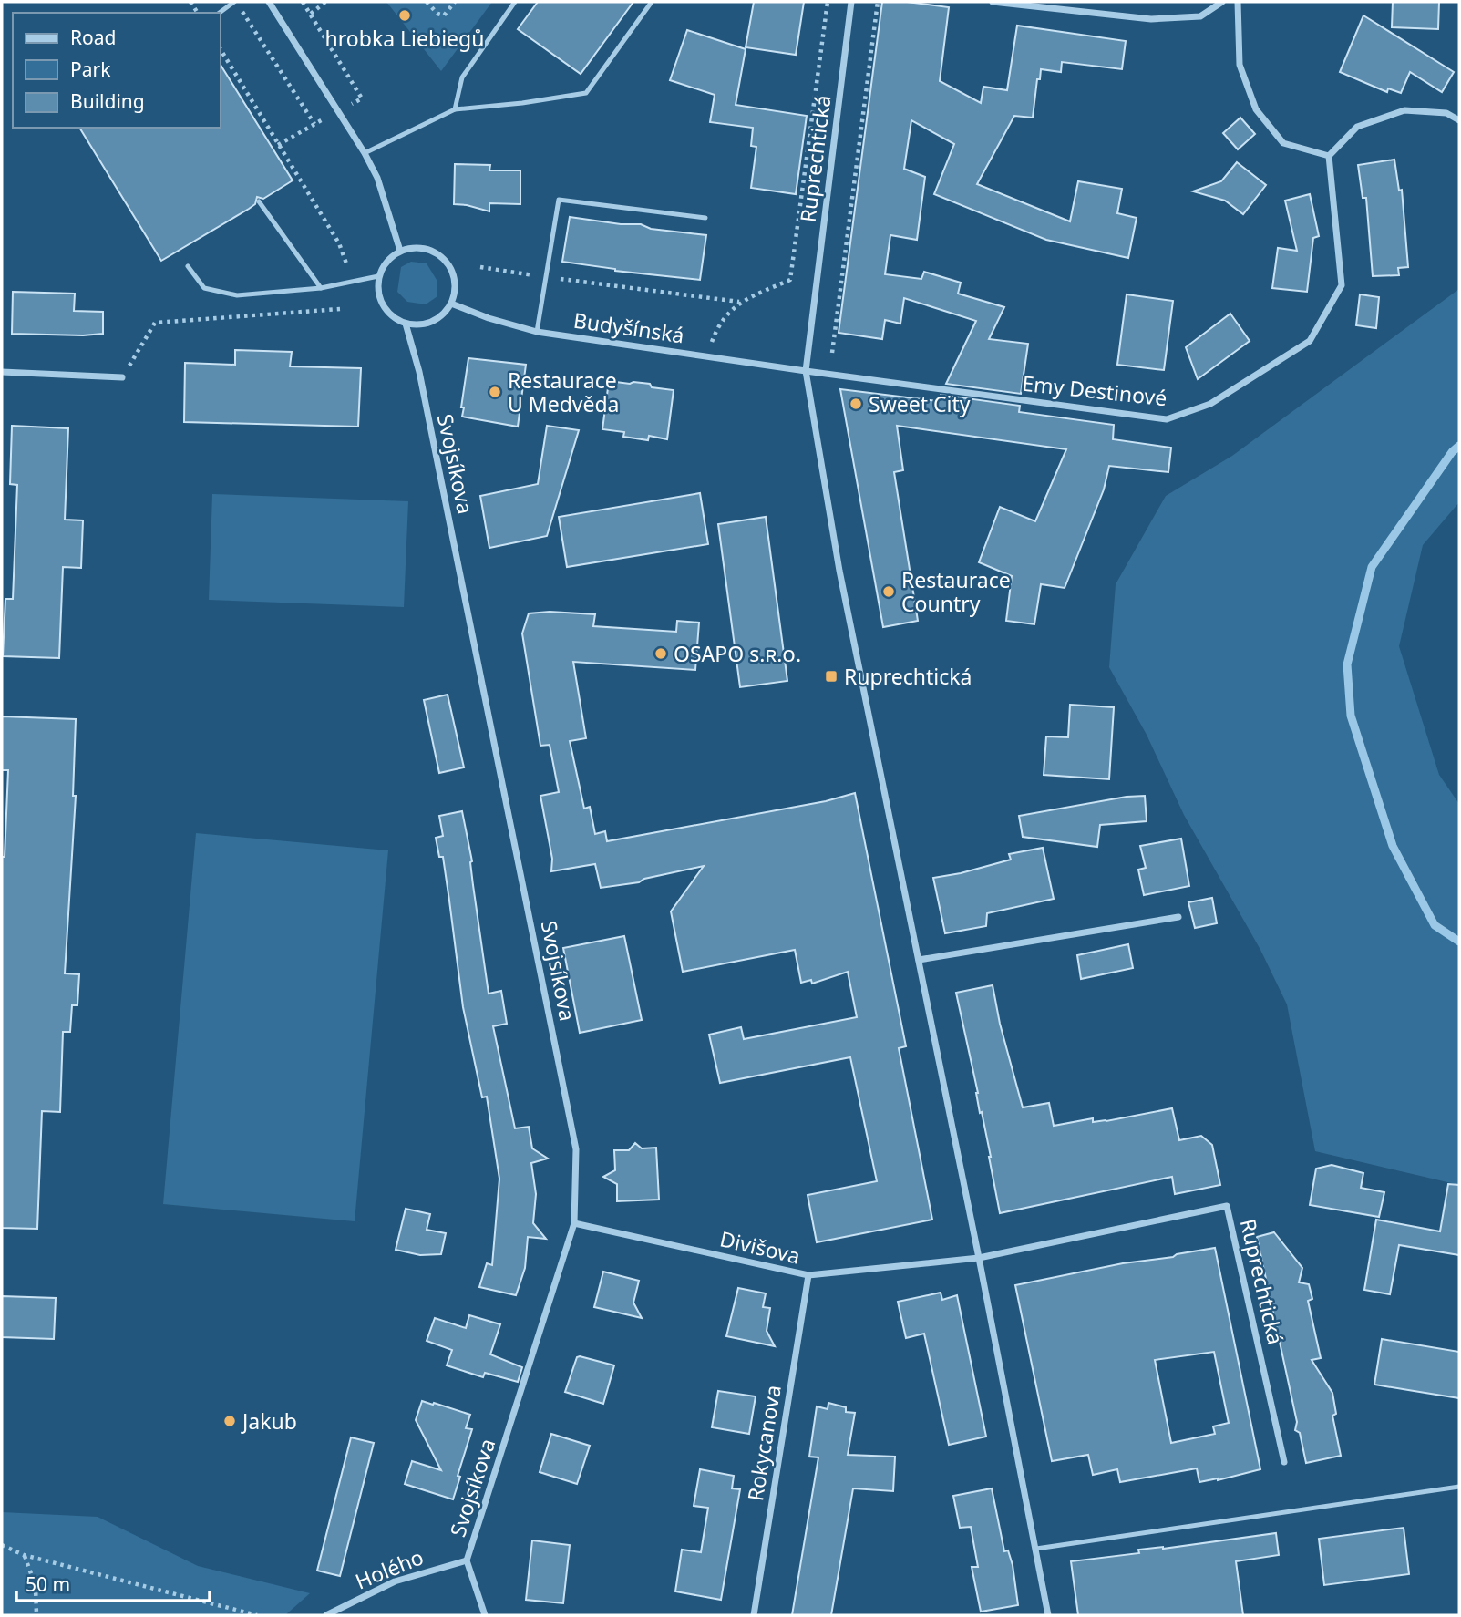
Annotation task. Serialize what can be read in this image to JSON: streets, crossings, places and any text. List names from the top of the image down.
{
  "streets": {
    "street": [
      "Ruprechtická",
      "Budyšínská",
      "Emy Destinové",
      "Svojsíkova",
      "Divišova",
      "Rokycanova",
      "Holého"
    ]
  },
  "crossings": [
    ["Ruprechtická", "Budyšínská"],
    ["Ruprechtická", "Emy Destinové"],
    ["Ruprechtická", "Divišova"],
    ["Budyšínská", "Emy Destinové"],
    ["Budyšínská", "Svojsíkova"],
    ["Svojsíkova", "Divišova"],
    ["Svojsíkova", "Holého"],
    ["Divišova", "Rokycanova"]
  ],
  "places": {
    "other": [
      "hrobka Liebiegů",
      "Restaurace U Medvěda",
      "Sweet City",
      "Restaurace Country",
      "OSAPO s.ʀ.ᴏ.",
      "Jakub"
    ],
    "transit": ["Ruprechtická"]
  },
  "legend": ["Road", "Park", "Building"],
  "scale_bar": "50 m"
}
